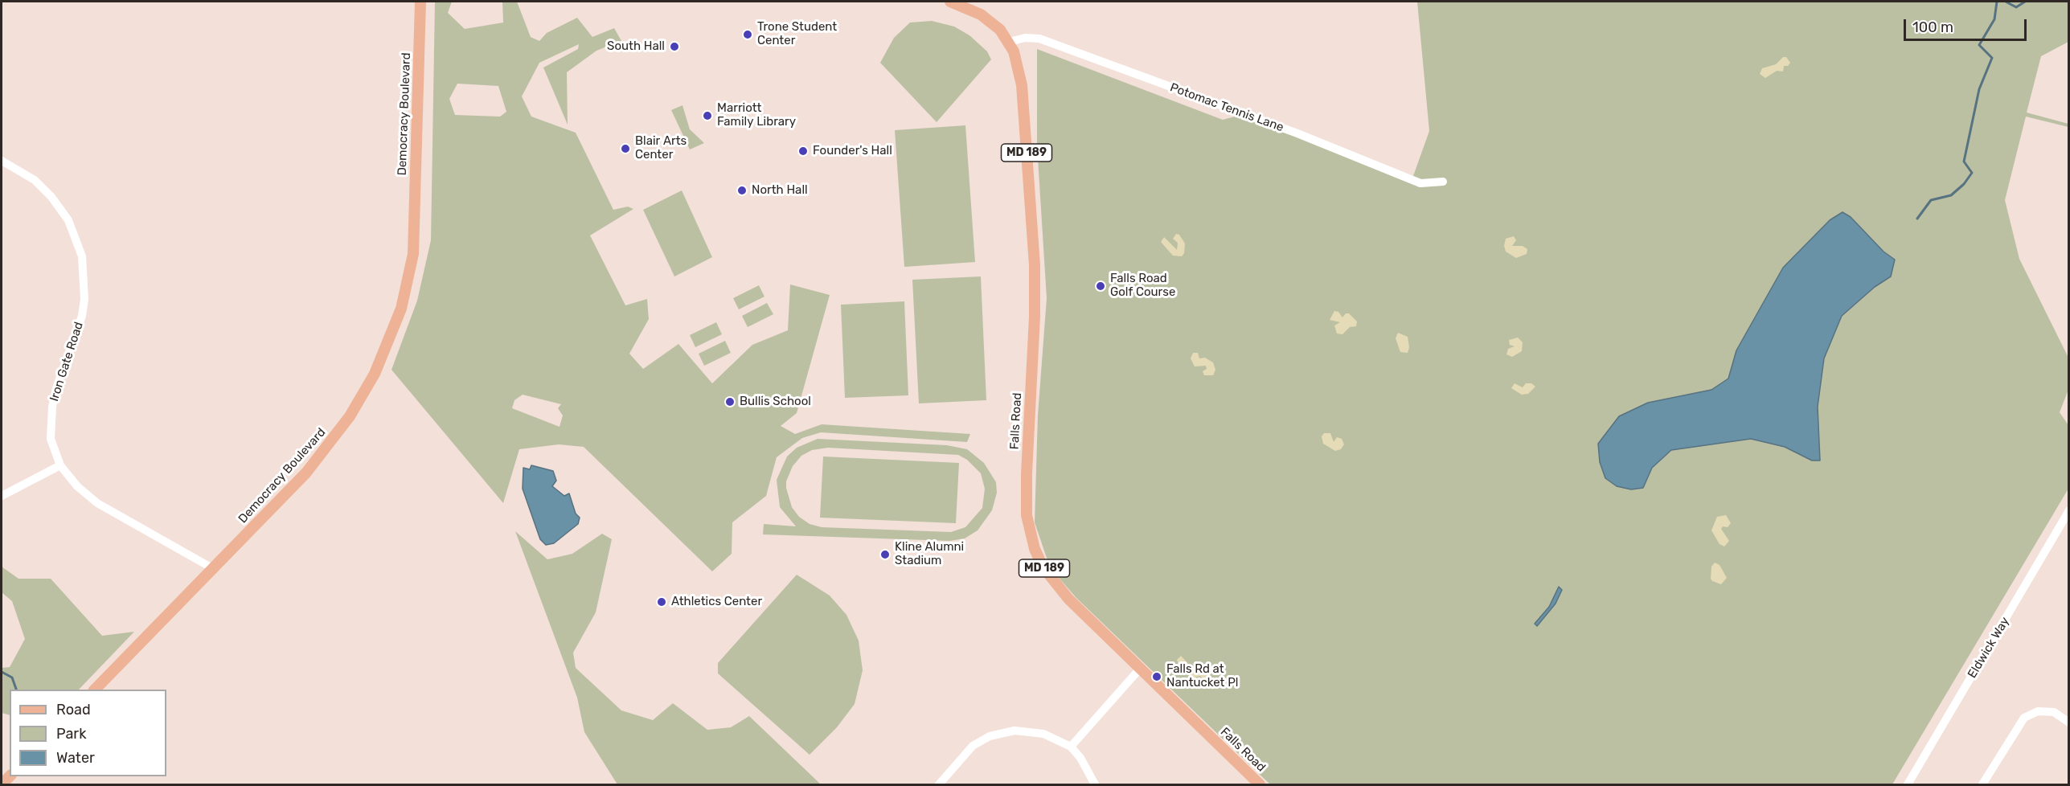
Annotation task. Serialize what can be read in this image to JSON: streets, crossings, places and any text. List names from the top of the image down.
{
  "streets": {
    "main road": ["Democracy Boulevard", "MD 189", "Falls Road"],
    "street": ["Potomac Tennis Lane", "Iron Gate Road", "Eldwick Way"]
  },
  "crossings": [
    ["Potomac Tennis Lane", "Falls Road"],
    ["Democracy Boulevard", "Iron Gate Road"]
  ],
  "places": [
    "Trone Student Center",
    "South Hall",
    "Marriott Family Library",
    "Blair Arts Center",
    "Founder's Hall",
    "North Hall",
    "Falls Road Golf Course",
    "Bullis School",
    "Kline Alumni Stadium",
    "Athletics Center",
    "Falls Rd at Nantucket Pl"
  ],
  "legend": ["Road", "Park", "Water"],
  "scale_bar": "100 m"
}
